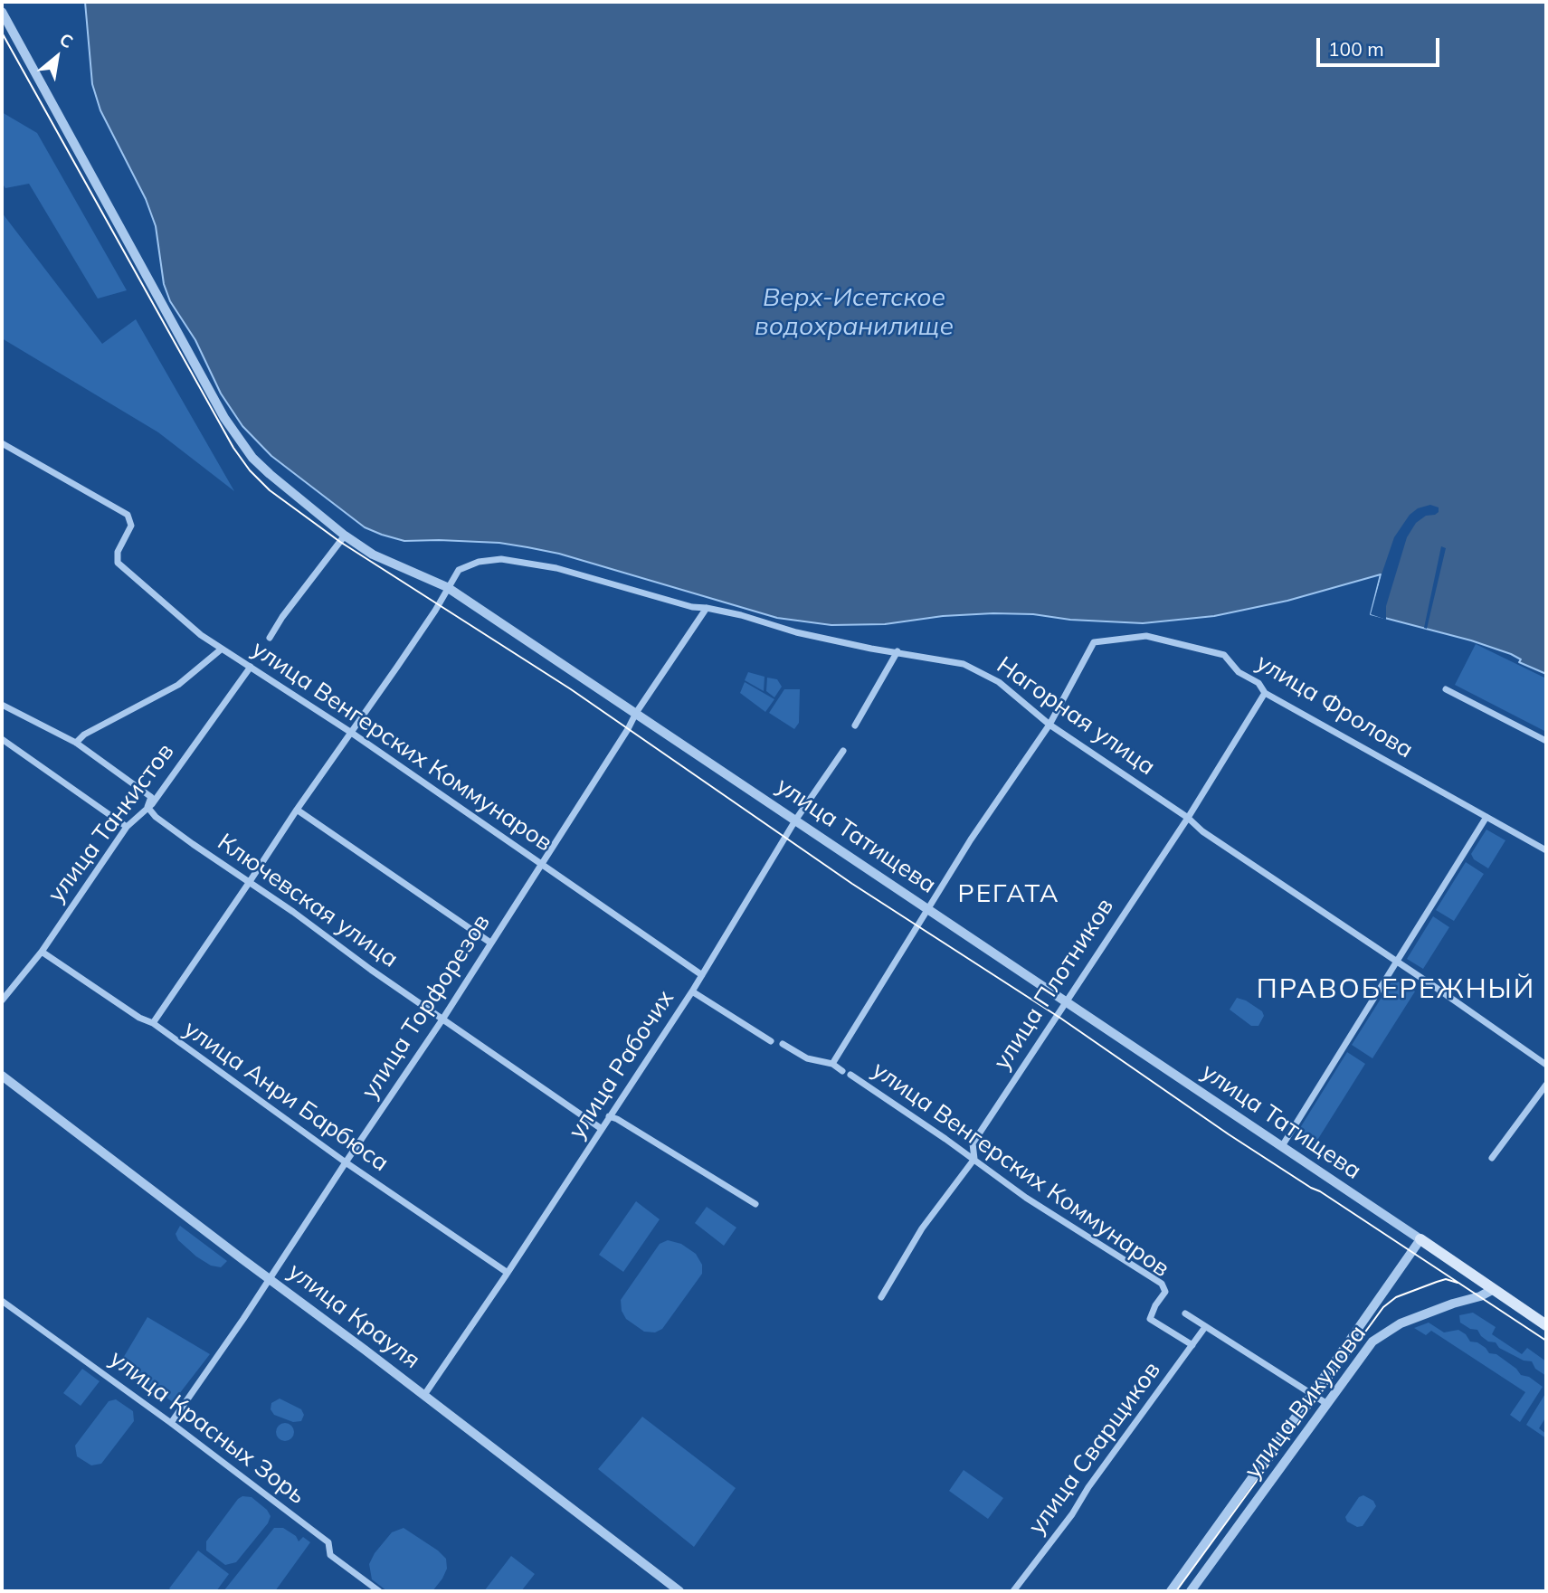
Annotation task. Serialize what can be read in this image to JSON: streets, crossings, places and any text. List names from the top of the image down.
{
  "streets": {
    "main road": ["улица Татищева"],
    "street": [
      "улица Фролова",
      "Нагорная улица",
      "улица Венгерских Коммунаров",
      "улица Танкистов",
      "Ключевская улица",
      "улица Плотников",
      "улица Торфорезов",
      "улица Рабочих",
      "улица Анри Барбюса",
      "улица Крауля",
      "улица Викулова",
      "улица Красных Зорь",
      "улица Сварщиков"
    ]
  },
  "crossings": [
    ["улица Фролова", "Нагорная улица"],
    ["улица Фролова", "улица Плотников"],
    ["Нагорная улица", "улица Венгерских Коммунаров"],
    ["Нагорная улица", "улица Татищева"],
    ["Нагорная улица", "Ключевская улица"],
    ["Нагорная улица", "улица Плотников"],
    ["Нагорная улица", "улица Торфорезов"],
    ["Нагорная улица", "улица Анри Барбюса"],
    ["улица Венгерских Коммунаров", "улица Танкистов"],
    ["улица Венгерских Коммунаров", "Ключевская улица"],
    ["улица Венгерских Коммунаров", "улица Плотников"],
    ["улица Венгерских Коммунаров", "улица Торфорезов"],
    ["улица Венгерских Коммунаров", "улица Рабочих"],
    ["улица Венгерских Коммунаров", "улица Сварщиков"],
    ["улица Танкистов", "Ключевская улица"],
    ["улица Танкистов", "улица Анри Барбюса"],
    ["улица Татищева", "улица Плотников"],
    ["улица Татищева", "улица Торфорезов"],
    ["улица Татищева", "улица Рабочих"],
    ["улица Татищева", "улица Викулова"],
    ["Ключевская улица", "улица Торфорезов"],
    ["Ключевская улица", "улица Рабочих"],
    ["улица Торфорезов", "улица Анри Барбюса"],
    ["улица Торфорезов", "улица Крауля"],
    ["улица Торфорезов", "улица Красных Зорь"],
    ["улица Рабочих", "улица Анри Барбюса"],
    ["улица Рабочих", "улица Крауля"]
  ],
  "districts": ["РЕГАТА", "ПРАВОБЕРЕЖНЫЙ"],
  "water": ["Верх-Исетское водохранилище"],
  "scale_bar": "100 m",
  "north": "top right"
}
